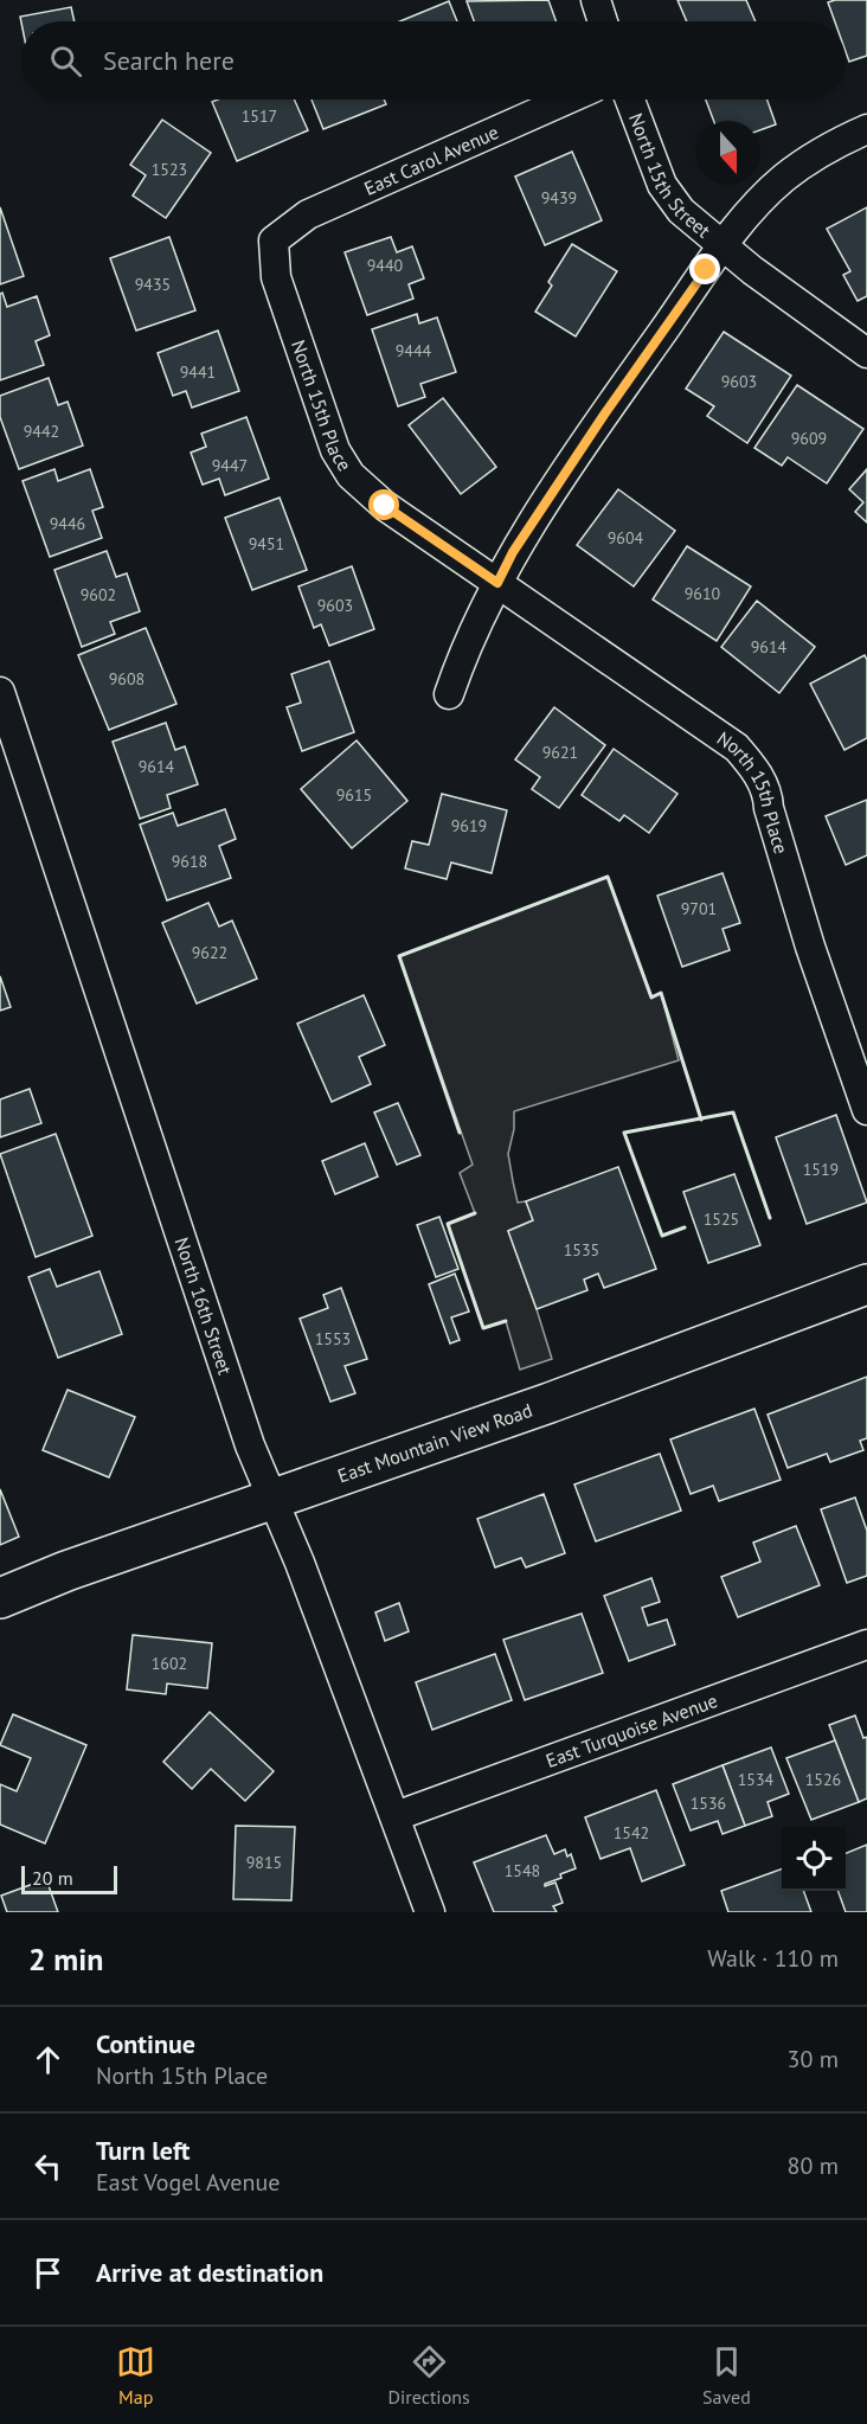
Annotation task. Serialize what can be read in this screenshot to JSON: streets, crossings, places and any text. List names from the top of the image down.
{
  "streets": {
    "street": [
      "East Carol Avenue",
      "North 15th Street",
      "North 15th Place",
      "North 16th Street",
      "East Mountain View Road",
      "East Turquoise Avenue"
    ]
  },
  "crossings": [
    ["East Carol Avenue", "North 15th Place"],
    ["North 16th Street", "East Mountain View Road"],
    ["North 16th Street", "East Turquoise Avenue"]
  ],
  "house_numbers": [
    "1517",
    "1523",
    "9439",
    "9440",
    "9435",
    "9444",
    "9441",
    "9603",
    "9442",
    "9609",
    "9447",
    "9446",
    "9604",
    "9451",
    "9610",
    "9602",
    "9603",
    "9614",
    "9608",
    "9621",
    "9614",
    "9615",
    "9619",
    "9618",
    "9701",
    "9622",
    "1519",
    "1525",
    "1535",
    "1553",
    "1602",
    "1534",
    "1526",
    "1536",
    "1542",
    "9815",
    "1548"
  ],
  "scale_bar": "20 m",
  "north": "bottom",
  "page": {
    "search": "Search here",
    "scale": "20 m",
    "heading": ["2 min", "Walk · 110 m"],
    "list": [
      ["Continue", "North 15th Place", "30 m"],
      ["Turn left", "East Vogel Avenue", "80 m"],
      "Arrive at destination"
    ],
    "nav": ["Map", "Directions", "Saved"]
  }
}
